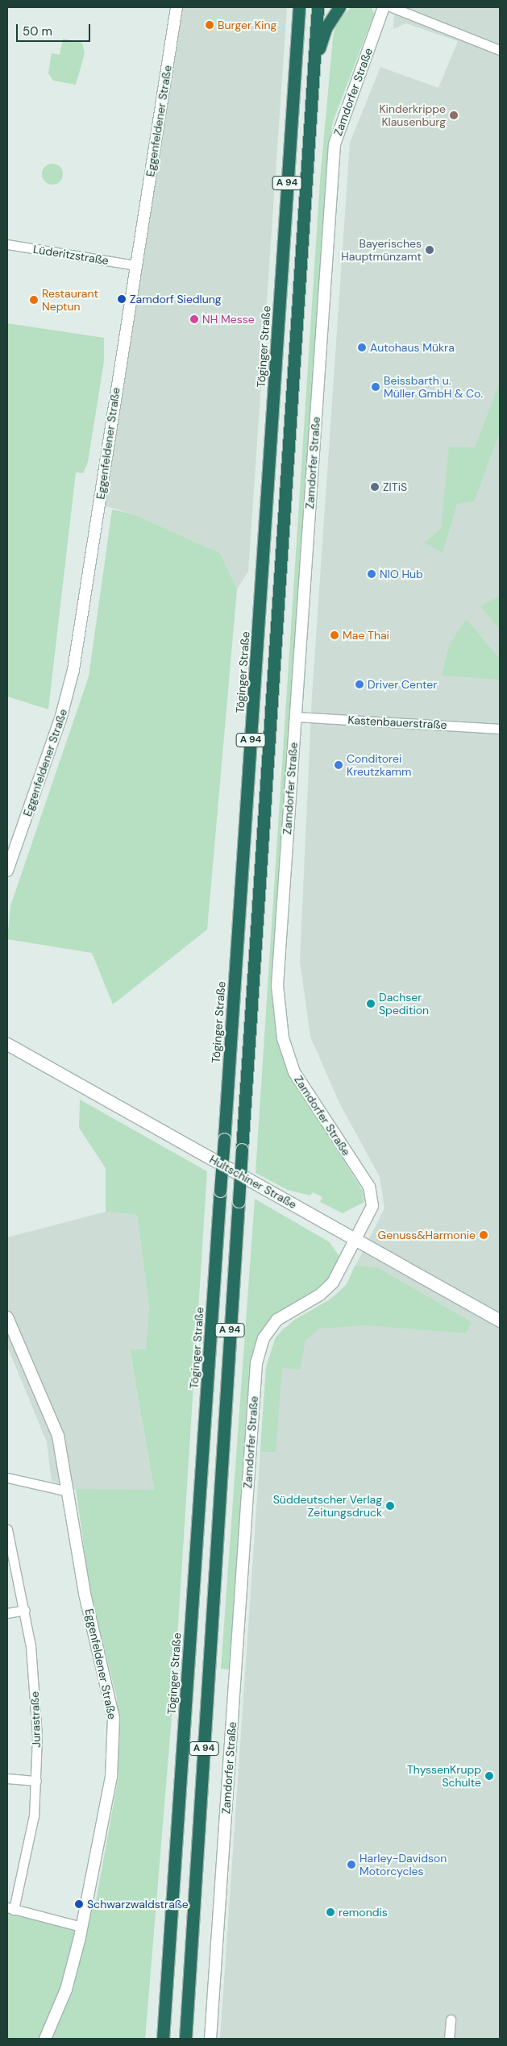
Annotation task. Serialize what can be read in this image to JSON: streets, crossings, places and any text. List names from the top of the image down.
{
  "streets": {
    "highway": ["A 94", "Töginger Straße"],
    "main road": ["Hultschiner Straße"],
    "street": [
      "Zamdorfer Straße",
      "Eggenfeldener Straße",
      "Lüderitzstraße",
      "Kastenbauerstraße",
      "Jurastraße"
    ]
  },
  "crossings": [
    ["Zamdorfer Straße", "Kastenbauerstraße"],
    ["Zamdorfer Straße", "Hultschiner Straße"],
    ["Eggenfeldener Straße", "Lüderitzstraße"]
  ],
  "places": [
    "Burger King",
    "Kinderkrippe Klausenburg",
    "Bayerisches Hauptmünzamt",
    "Zamdorf Siedlung",
    "Restaurant Neptun",
    "NH Messe",
    "Autohaus Mükra",
    "Beissbarth u. Müller GmbH & Co.",
    "ZITiS",
    "NIO Hub",
    "Mae Thai",
    "Driver Center",
    "Conditorei Kreutzkamm",
    "Dachser Spedition",
    "Genuss&Harmonie",
    "Süddeutscher Verlag Zeitungsdruck",
    "ThyssenKrupp Schulte",
    "Harley-Davidson Motorcycles",
    "Schwarzwaldstraße",
    "remondis"
  ],
  "scale_bar": "50 m"
}
